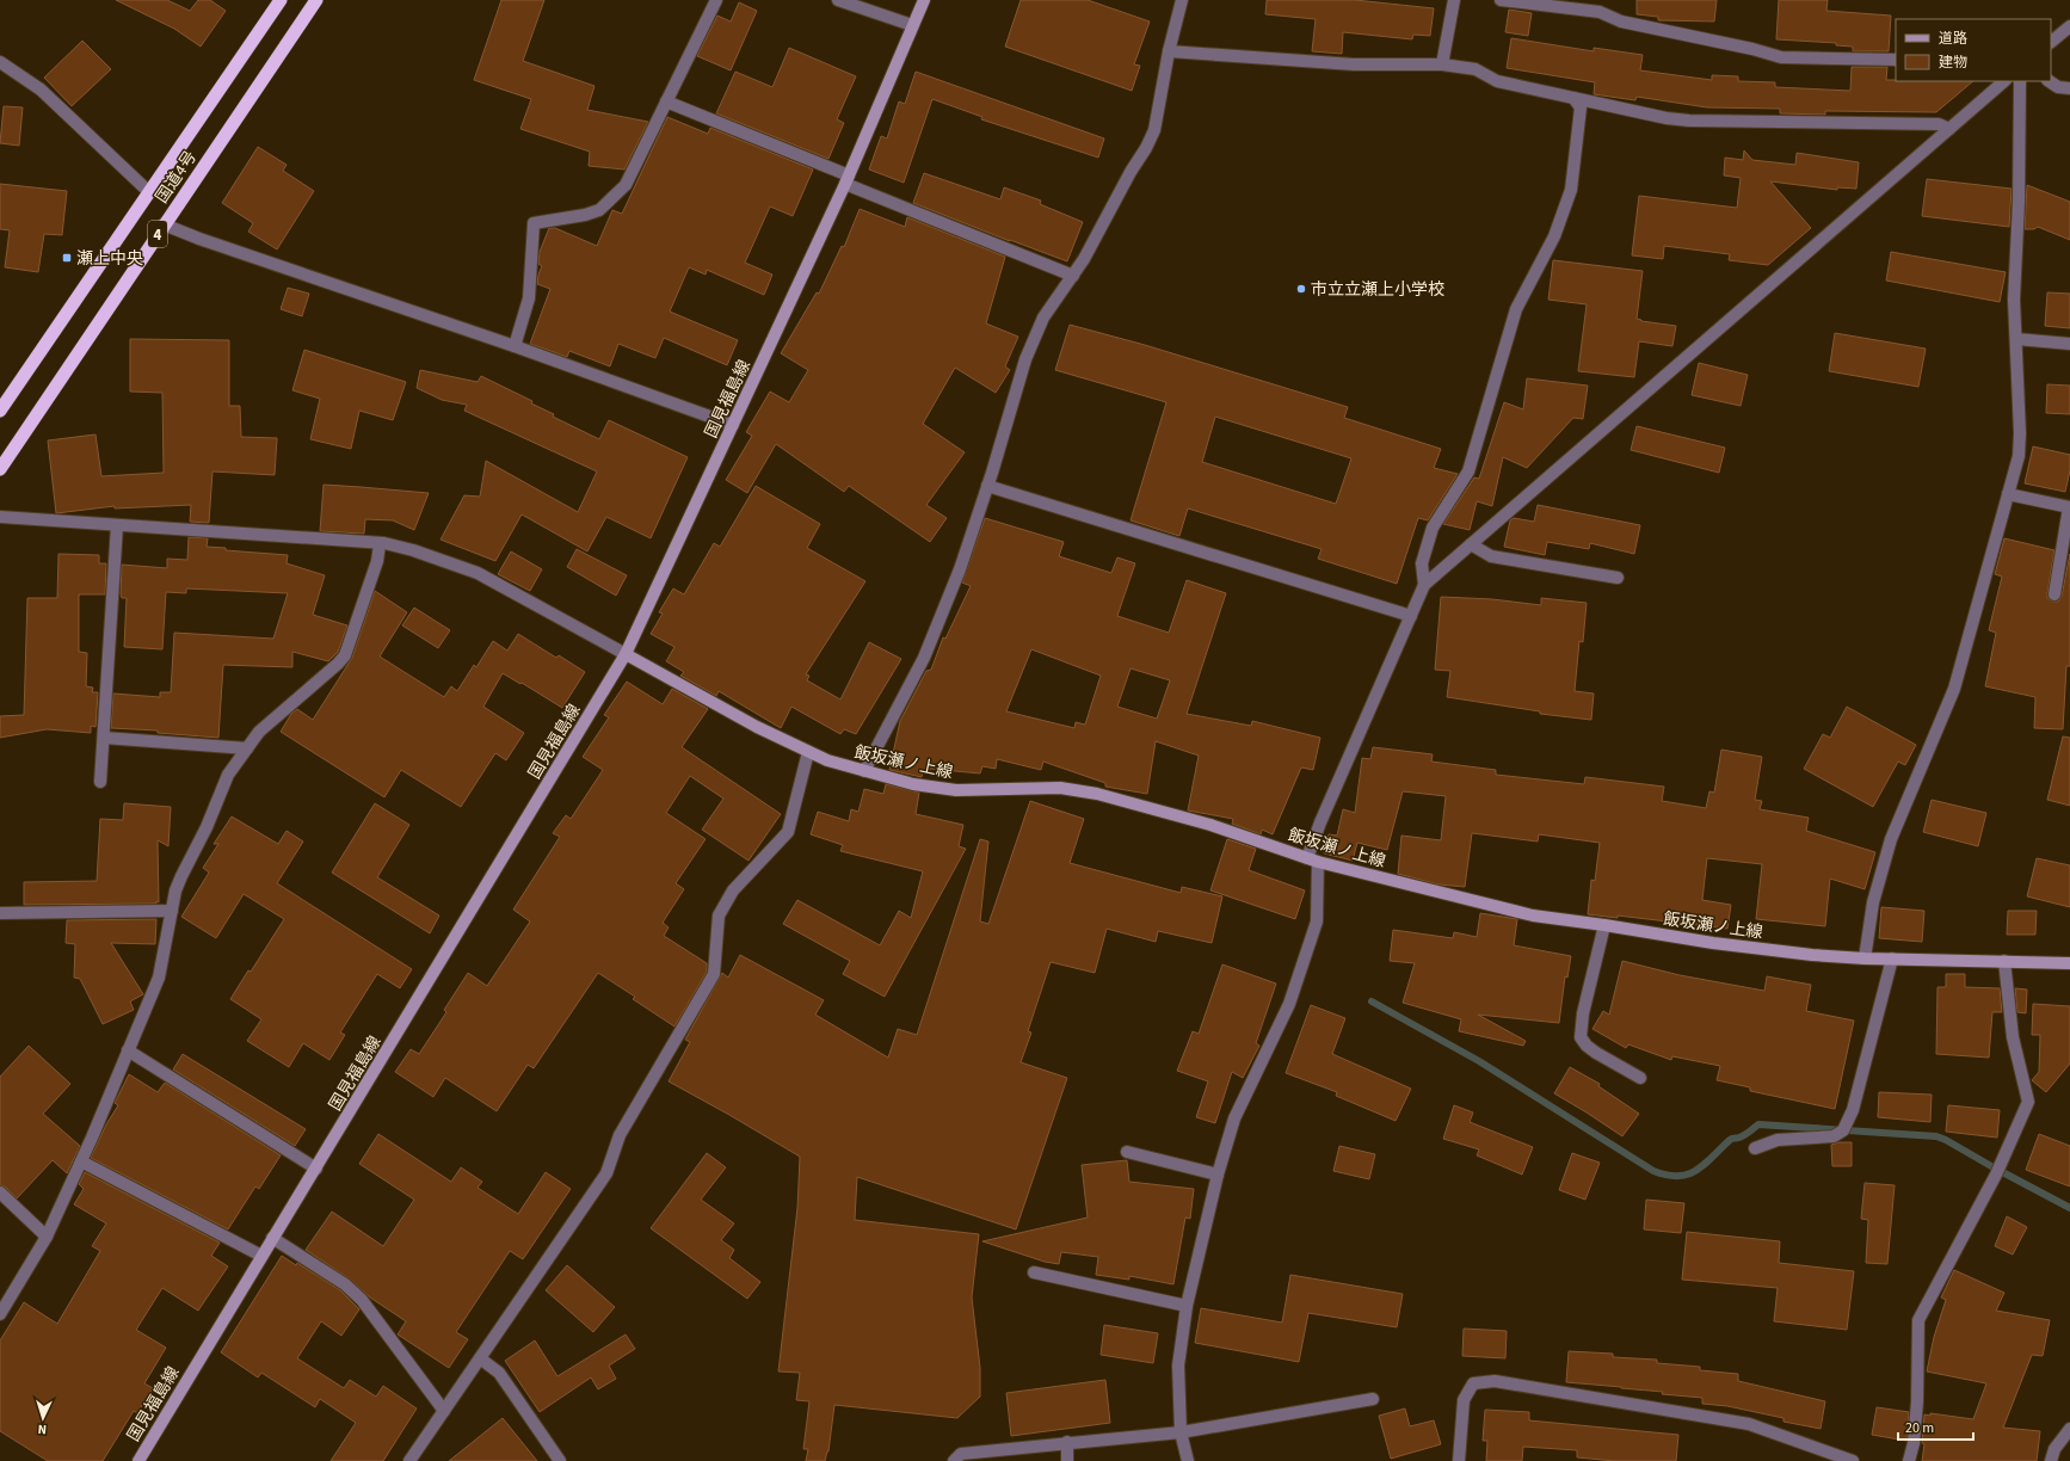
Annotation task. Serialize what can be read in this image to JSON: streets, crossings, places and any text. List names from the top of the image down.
{
  "streets": {
    "highway": ["国道4号", "4"],
    "main road": ["国見福島線", "飯坂瀬ノ上線"]
  },
  "crossings": [
    ["国見福島線", "飯坂瀬ノ上線"]
  ],
  "places": {
    "transit": ["瀬上中央"],
    "other": ["市立立瀬上小学校"]
  },
  "legend": ["道路", "建物"],
  "scale_bar": "20 m",
  "north": "bottom"
}
